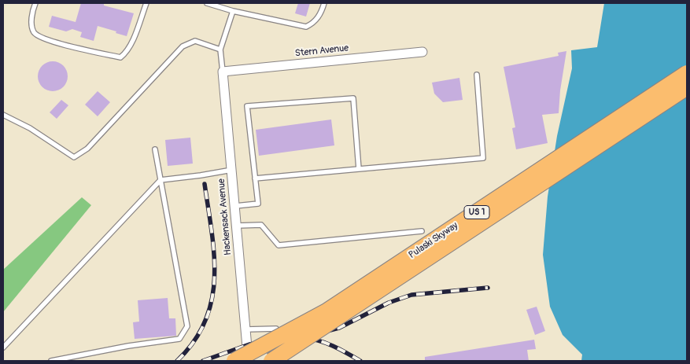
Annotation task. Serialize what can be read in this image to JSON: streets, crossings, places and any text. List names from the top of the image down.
{
  "streets": {
    "highway": ["US 1", "Pulaski Skyway"],
    "street": ["Stern Avenue", "Hackensack Avenue"]
  },
  "crossings": [
    ["Stern Avenue", "Hackensack Avenue"]
  ]
}
